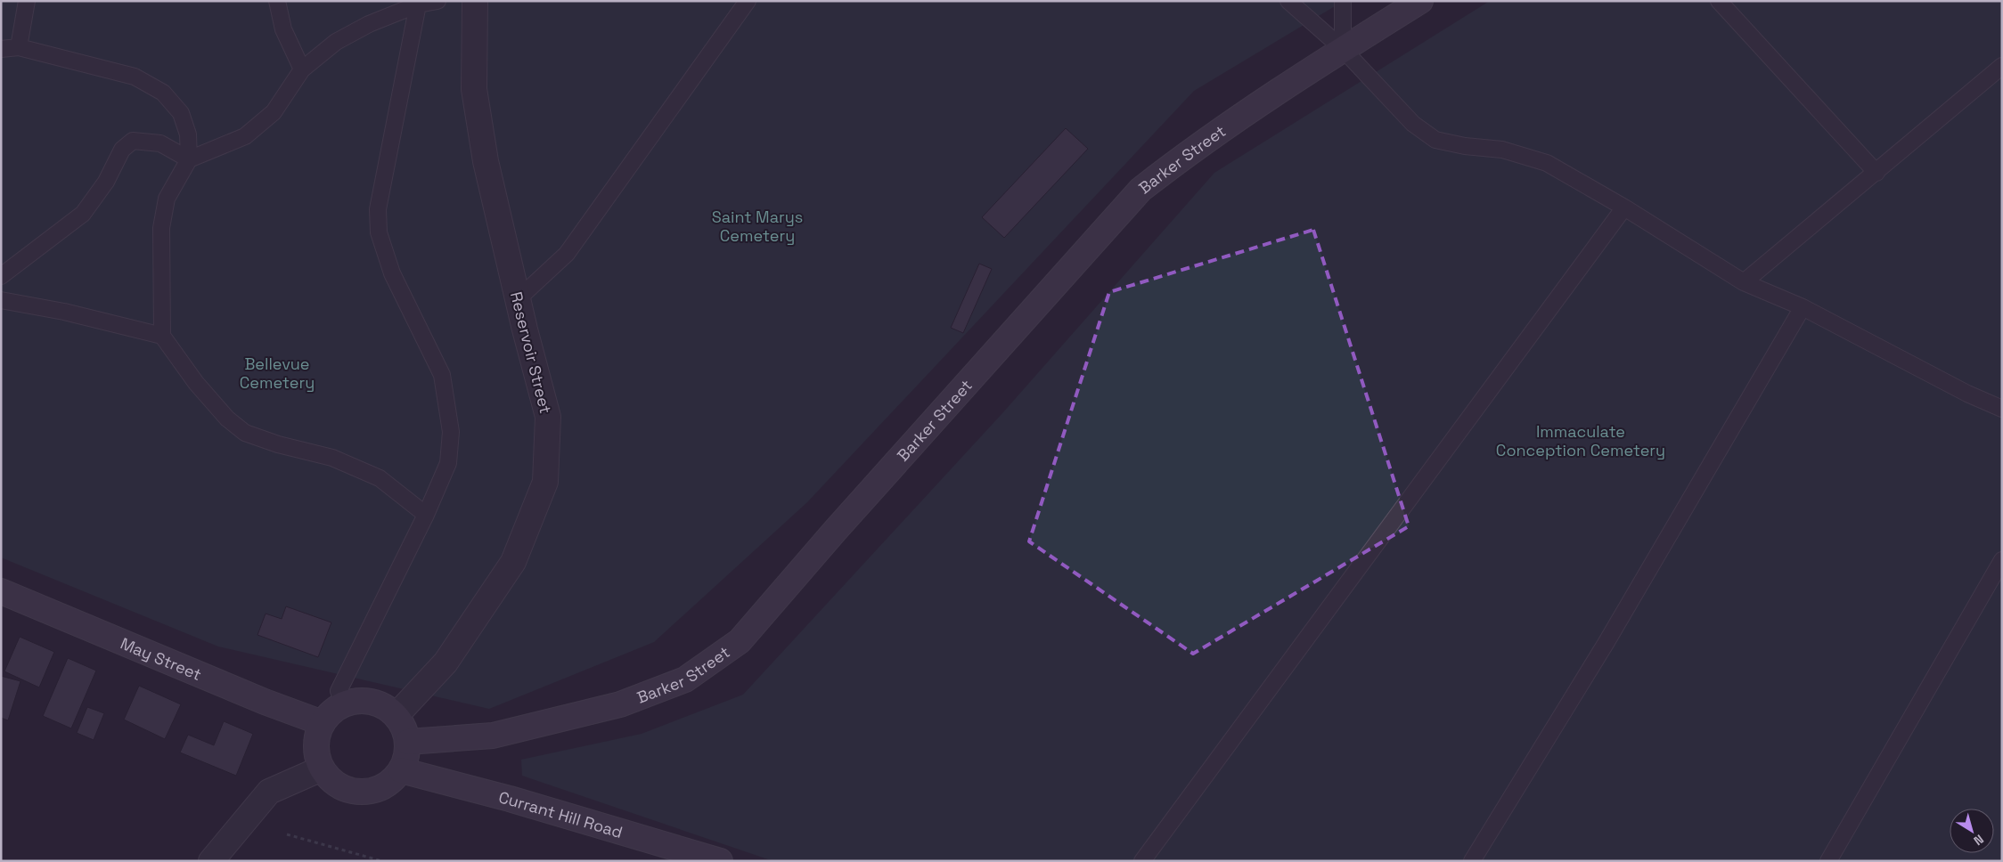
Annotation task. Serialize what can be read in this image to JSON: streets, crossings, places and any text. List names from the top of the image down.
{
  "streets": {
    "main road": ["Barker Street", "May Street", "Currant Hill Road"],
    "street": ["Reservoir Street"]
  },
  "crossings": [
    ["Barker Street", "Reservoir Street"],
    ["Barker Street", "May Street"],
    ["Barker Street", "Currant Hill Road"],
    ["Reservoir Street", "May Street"],
    ["Reservoir Street", "Currant Hill Road"],
    ["May Street", "Currant Hill Road"]
  ],
  "parks": ["Saint Marys Cemetery", "Bellevue Cemetery", "Immaculate Conception Cemetery"],
  "north": "bottom right"
}
